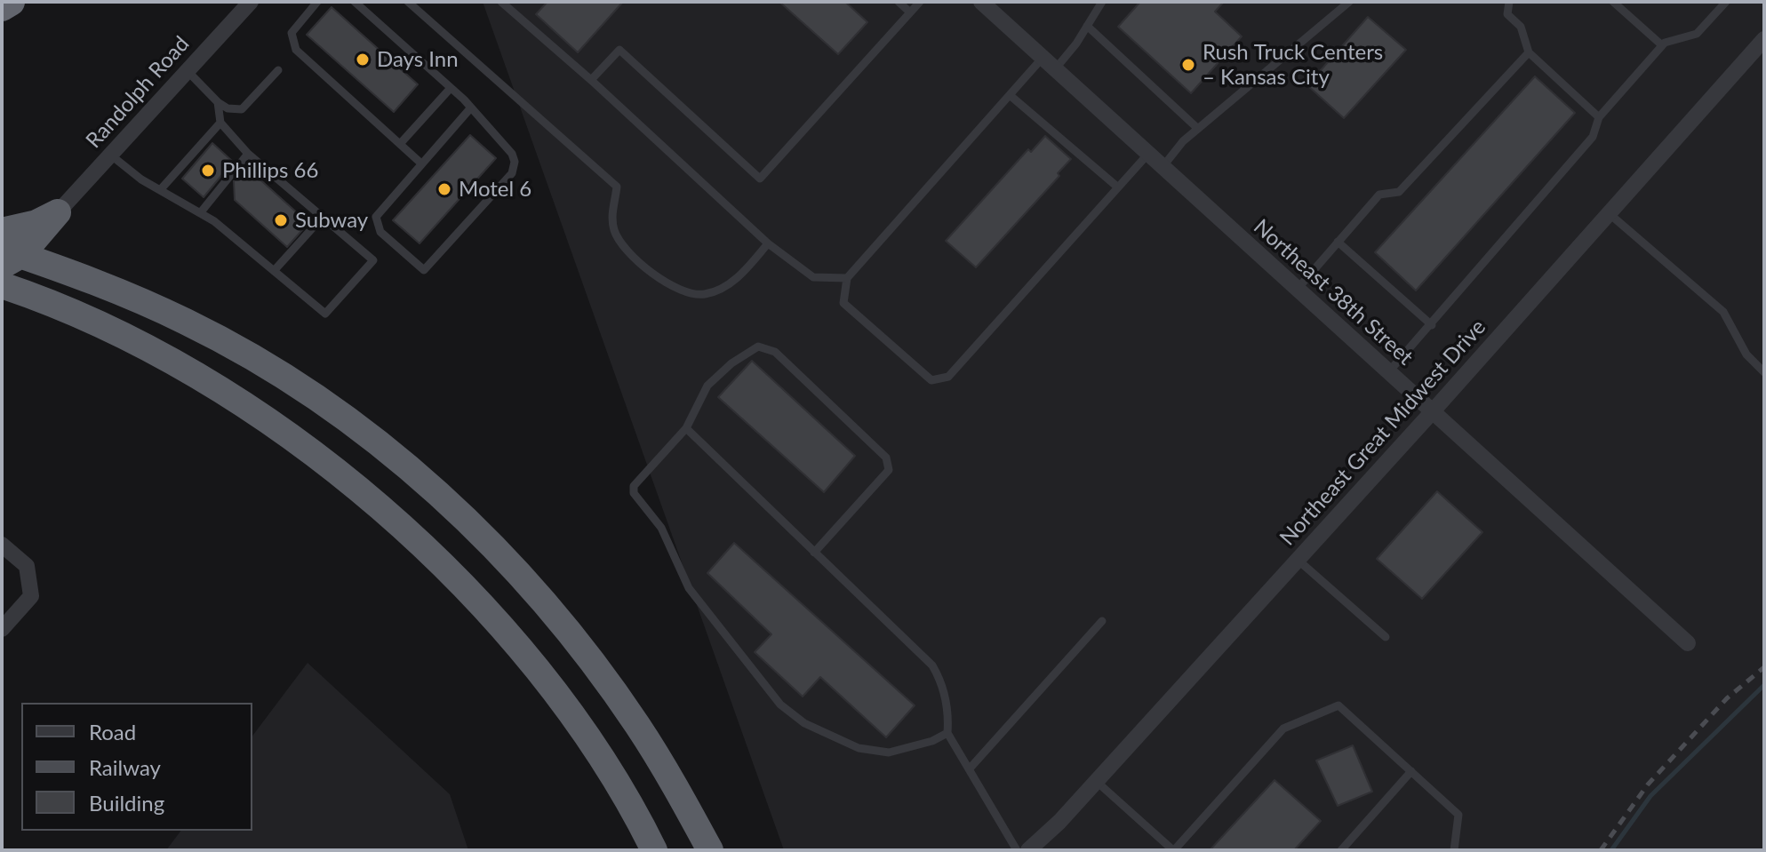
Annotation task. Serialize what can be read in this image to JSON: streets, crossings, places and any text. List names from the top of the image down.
{
  "streets": {
    "street": ["Randolph Road", "Northeast 38th Street", "Northeast Great Midwest Drive"]
  },
  "crossings": [
    ["Northeast 38th Street", "Northeast Great Midwest Drive"]
  ],
  "places": [
    "Days Inn",
    "Rush Truck Centers – Kansas City",
    "Phillips 66",
    "Motel 6",
    "Subway"
  ],
  "legend": ["Road", "Railway", "Building"]
}
